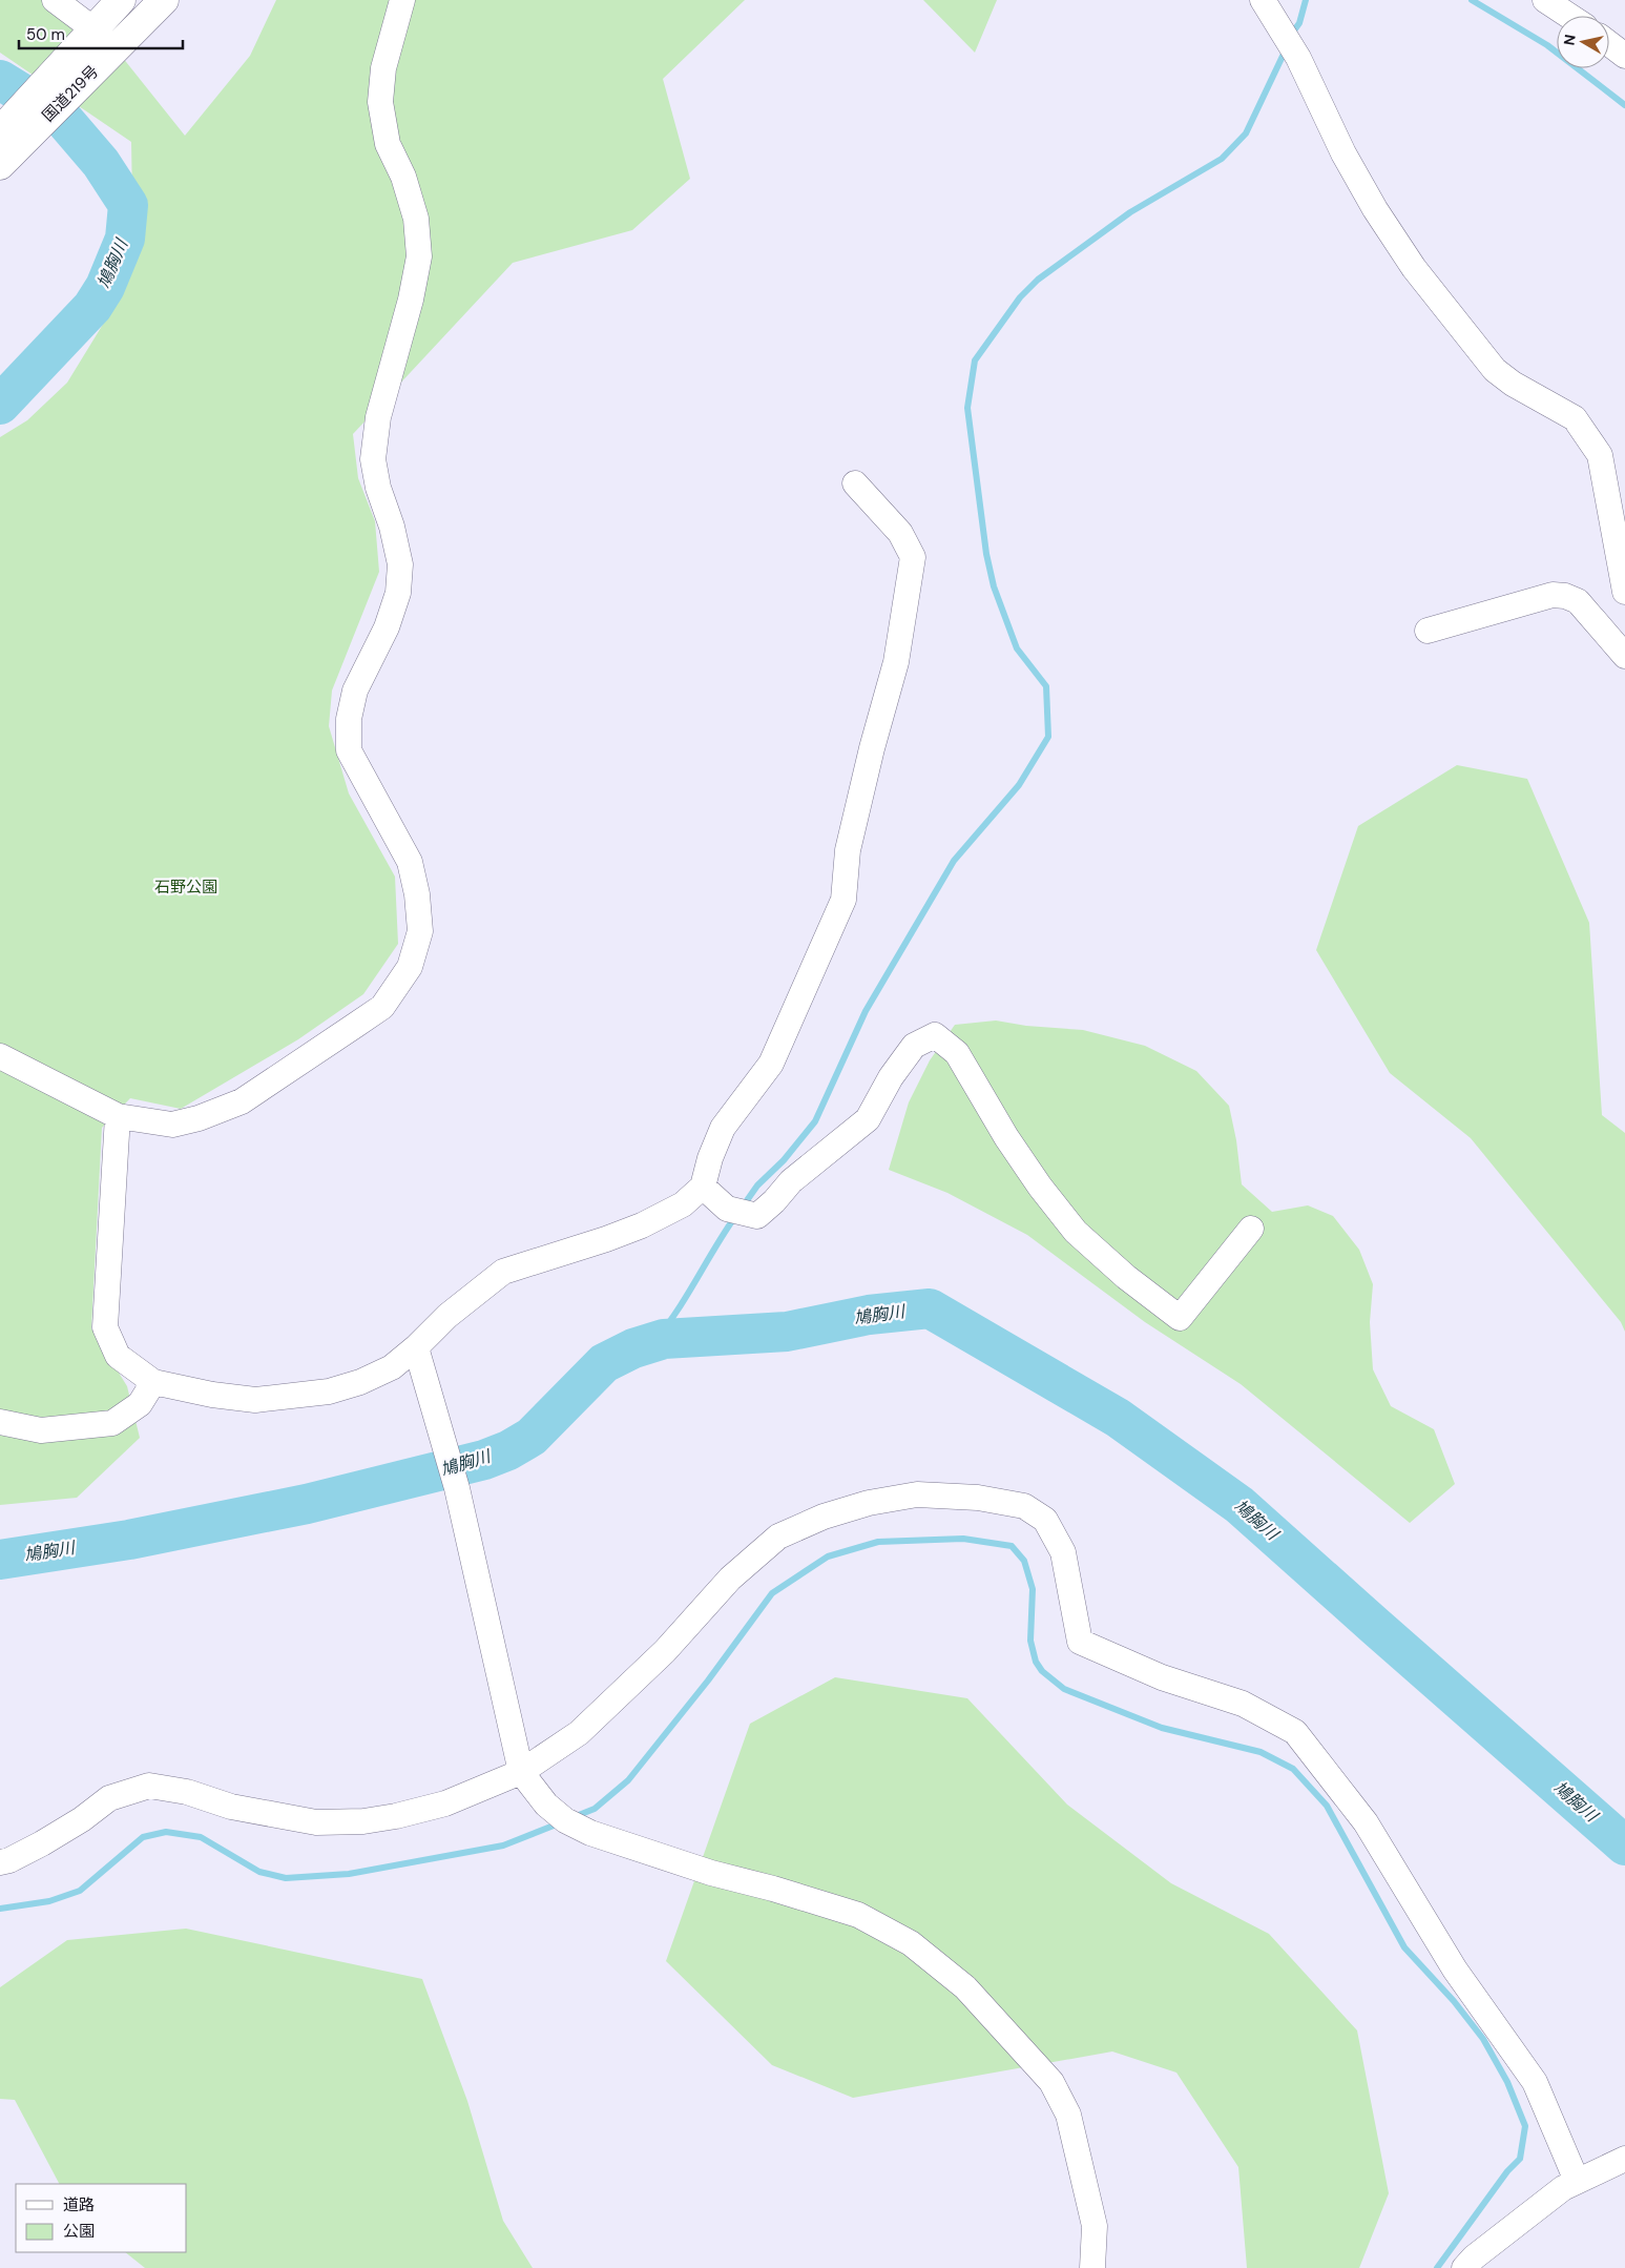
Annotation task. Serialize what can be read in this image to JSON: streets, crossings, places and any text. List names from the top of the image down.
{
  "streets": {
    "highway": ["国道219号"]
  },
  "water": ["鳩胸川"],
  "parks": ["石野公園"],
  "legend": ["道路", "公園"],
  "scale_bar": "50 m",
  "north": "left"
}
